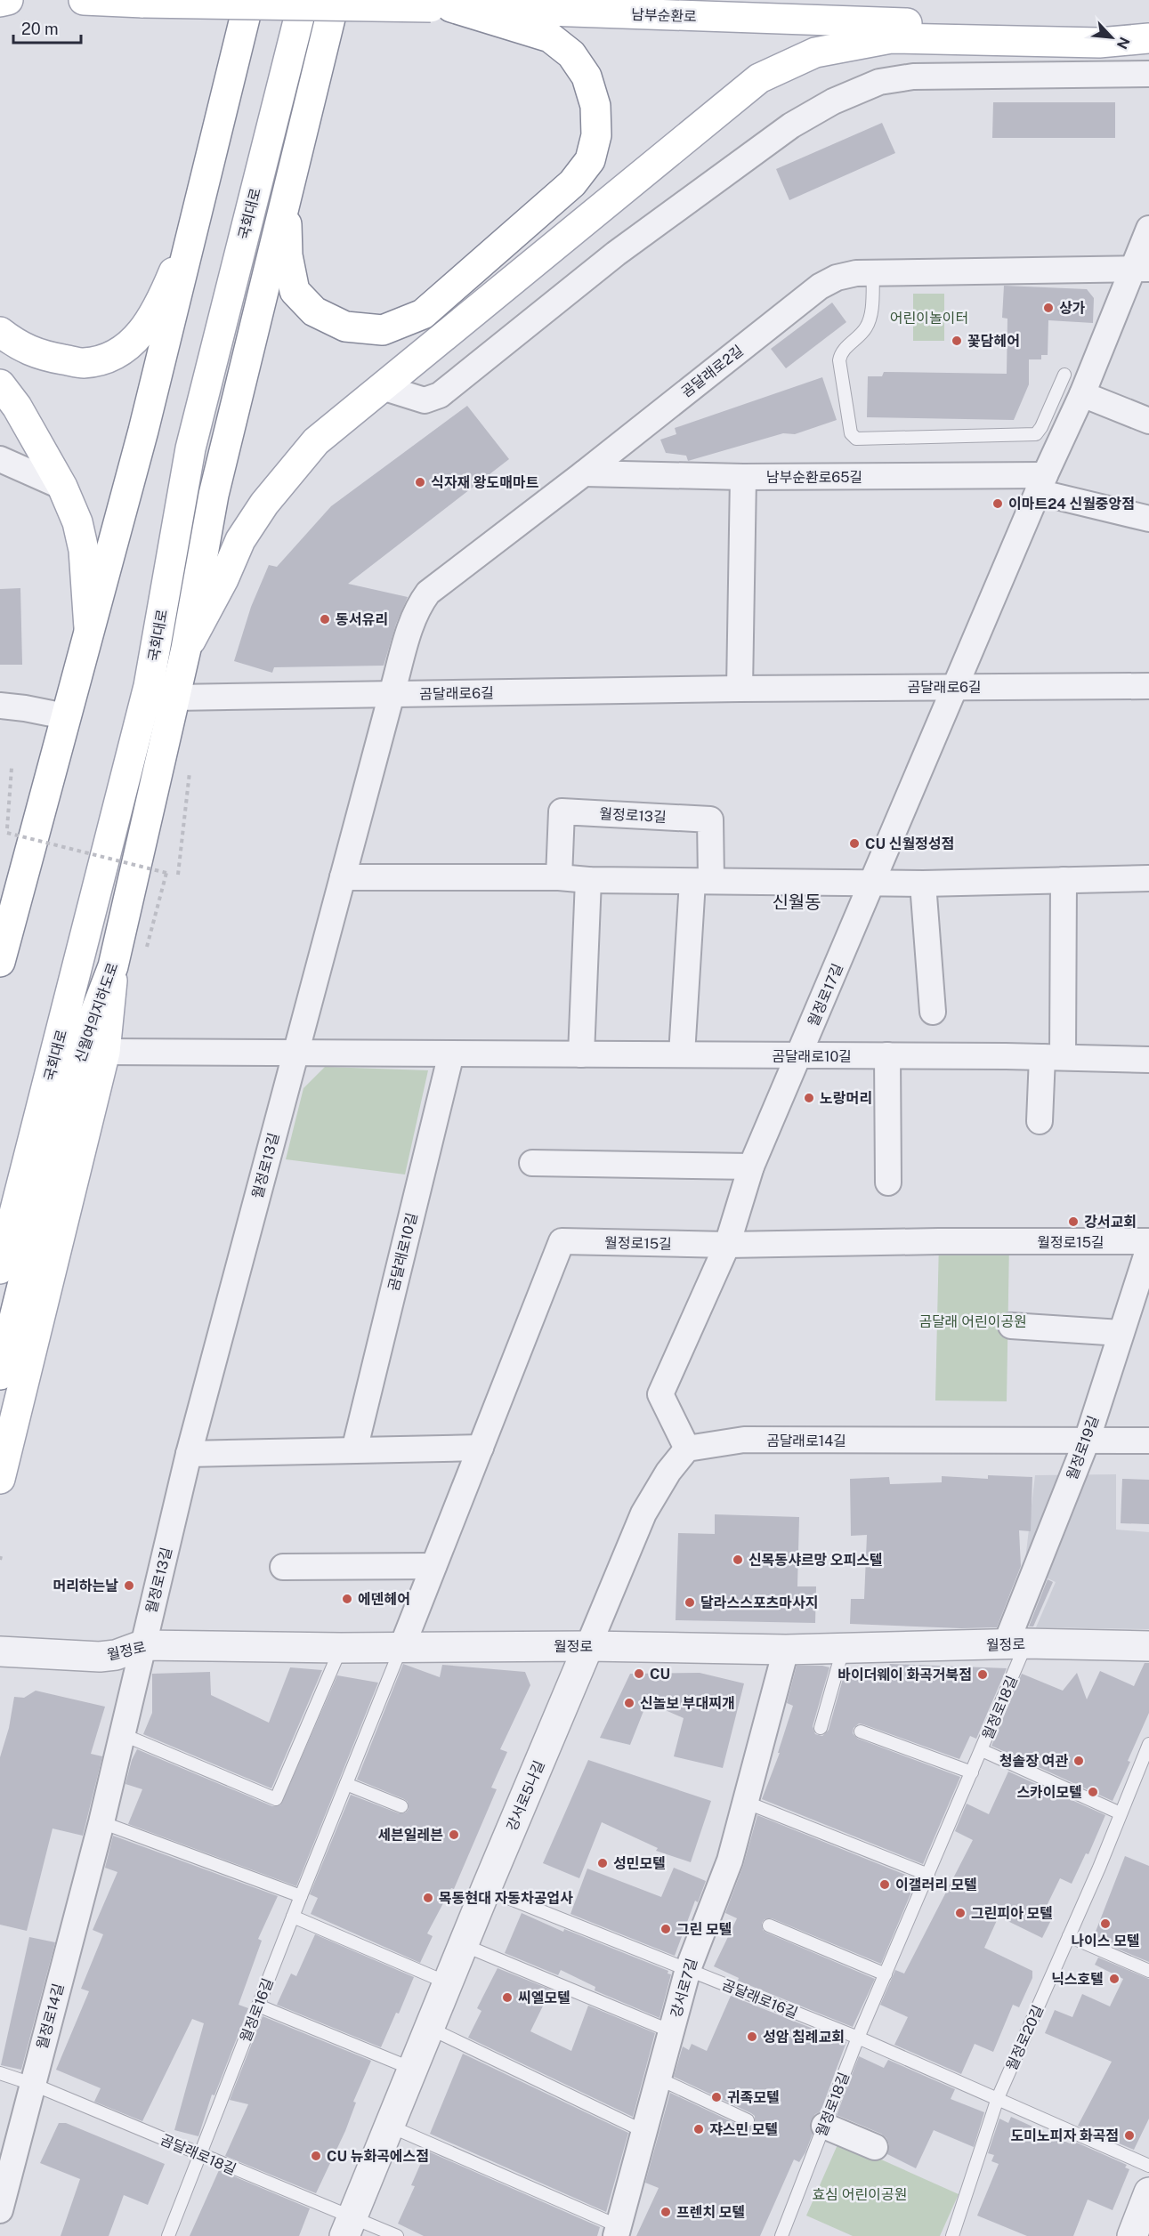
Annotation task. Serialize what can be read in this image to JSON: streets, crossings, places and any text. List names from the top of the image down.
{
  "streets": {
    "main road": ["남부순환로", "국회대로", "신월여의지하도로"],
    "street": [
      "곰달래로2길",
      "남부순환로65길",
      "곰달래로6길",
      "월정로13길",
      "월정로17길",
      "곰달래로10길",
      "월정로15길",
      "곰달래로14길",
      "월정로19길",
      "월정로",
      "강서로5나길",
      "강서로7길",
      "월정로14길"
    ],
    "lane": [
      "월정로18길",
      "곰달래로16길",
      "월정로16길",
      "월정로20길",
      "곰달래로18길"
    ]
  },
  "crossings": [
    ["곰달래로2길", "남부순환로65길"],
    ["곰달래로2길", "곰달래로6길"],
    ["곰달래로2길", "월정로13길"],
    ["곰달래로6길", "월정로13길"],
    ["곰달래로6길", "월정로17길"],
    ["곰달래로6길", "신월여의지하도로"],
    ["월정로13길", "곰달래로10길"],
    ["월정로13길", "월정로"],
    ["월정로13길", "월정로14길"],
    ["월정로17길", "곰달래로10길"],
    ["월정로17길", "월정로15길"],
    ["월정로17길", "곰달래로14길"],
    ["월정로15길", "월정로"],
    ["월정로15길", "월정로16길"],
    ["곰달래로14길", "월정로19길"],
    ["월정로19길", "월정로"],
    ["월정로19길", "월정로18길"],
    ["월정로", "월정로18길"],
    ["월정로", "강서로5나길"],
    ["월정로", "강서로7길"],
    ["월정로", "월정로16길"],
    ["월정로", "월정로14길"],
    ["월정로18길", "곰달래로16길"],
    ["강서로5나길", "곰달래로16길"],
    ["강서로5나길", "곰달래로18길"],
    ["강서로7길", "곰달래로16길"],
    ["곰달래로16길", "월정로20길"],
    ["월정로16길", "곰달래로18길"],
    ["월정로14길", "곰달래로18길"]
  ],
  "districts": ["신월동"],
  "parks": ["어린이놀이터", "곰달래 어린이공원", "효심 어린이공원"],
  "places": [
    "상가",
    "꽃담헤어",
    "식자재 왕도매마트",
    "이마트24 신월중앙점",
    "동서유리",
    "CU 신월정성점",
    "노랑머리",
    "강서교회",
    "신목동샤르망 오피스텔",
    "머리하는날",
    "에덴헤어",
    "달라스스포츠마사지",
    "CU",
    "바이더웨이 화곡거북점",
    "신놀보 부대찌개",
    "청솔장 여관",
    "스카이모텔",
    "세븐일레븐",
    "성민모텔",
    "이갤러리 모텔",
    "목동현대 자동차공업사",
    "그린피아 모텔",
    "나이스 모텔",
    "그린 모텔",
    "닉스호텔",
    "씨엘모텔",
    "성암 침례교회",
    "귀족모텔",
    "쟈스민 모텔",
    "도미노피자 화곡점",
    "CU 뉴화곡에스점",
    "프렌치 모텔"
  ],
  "scale_bar": "20 m",
  "north": "bottom right"
}
